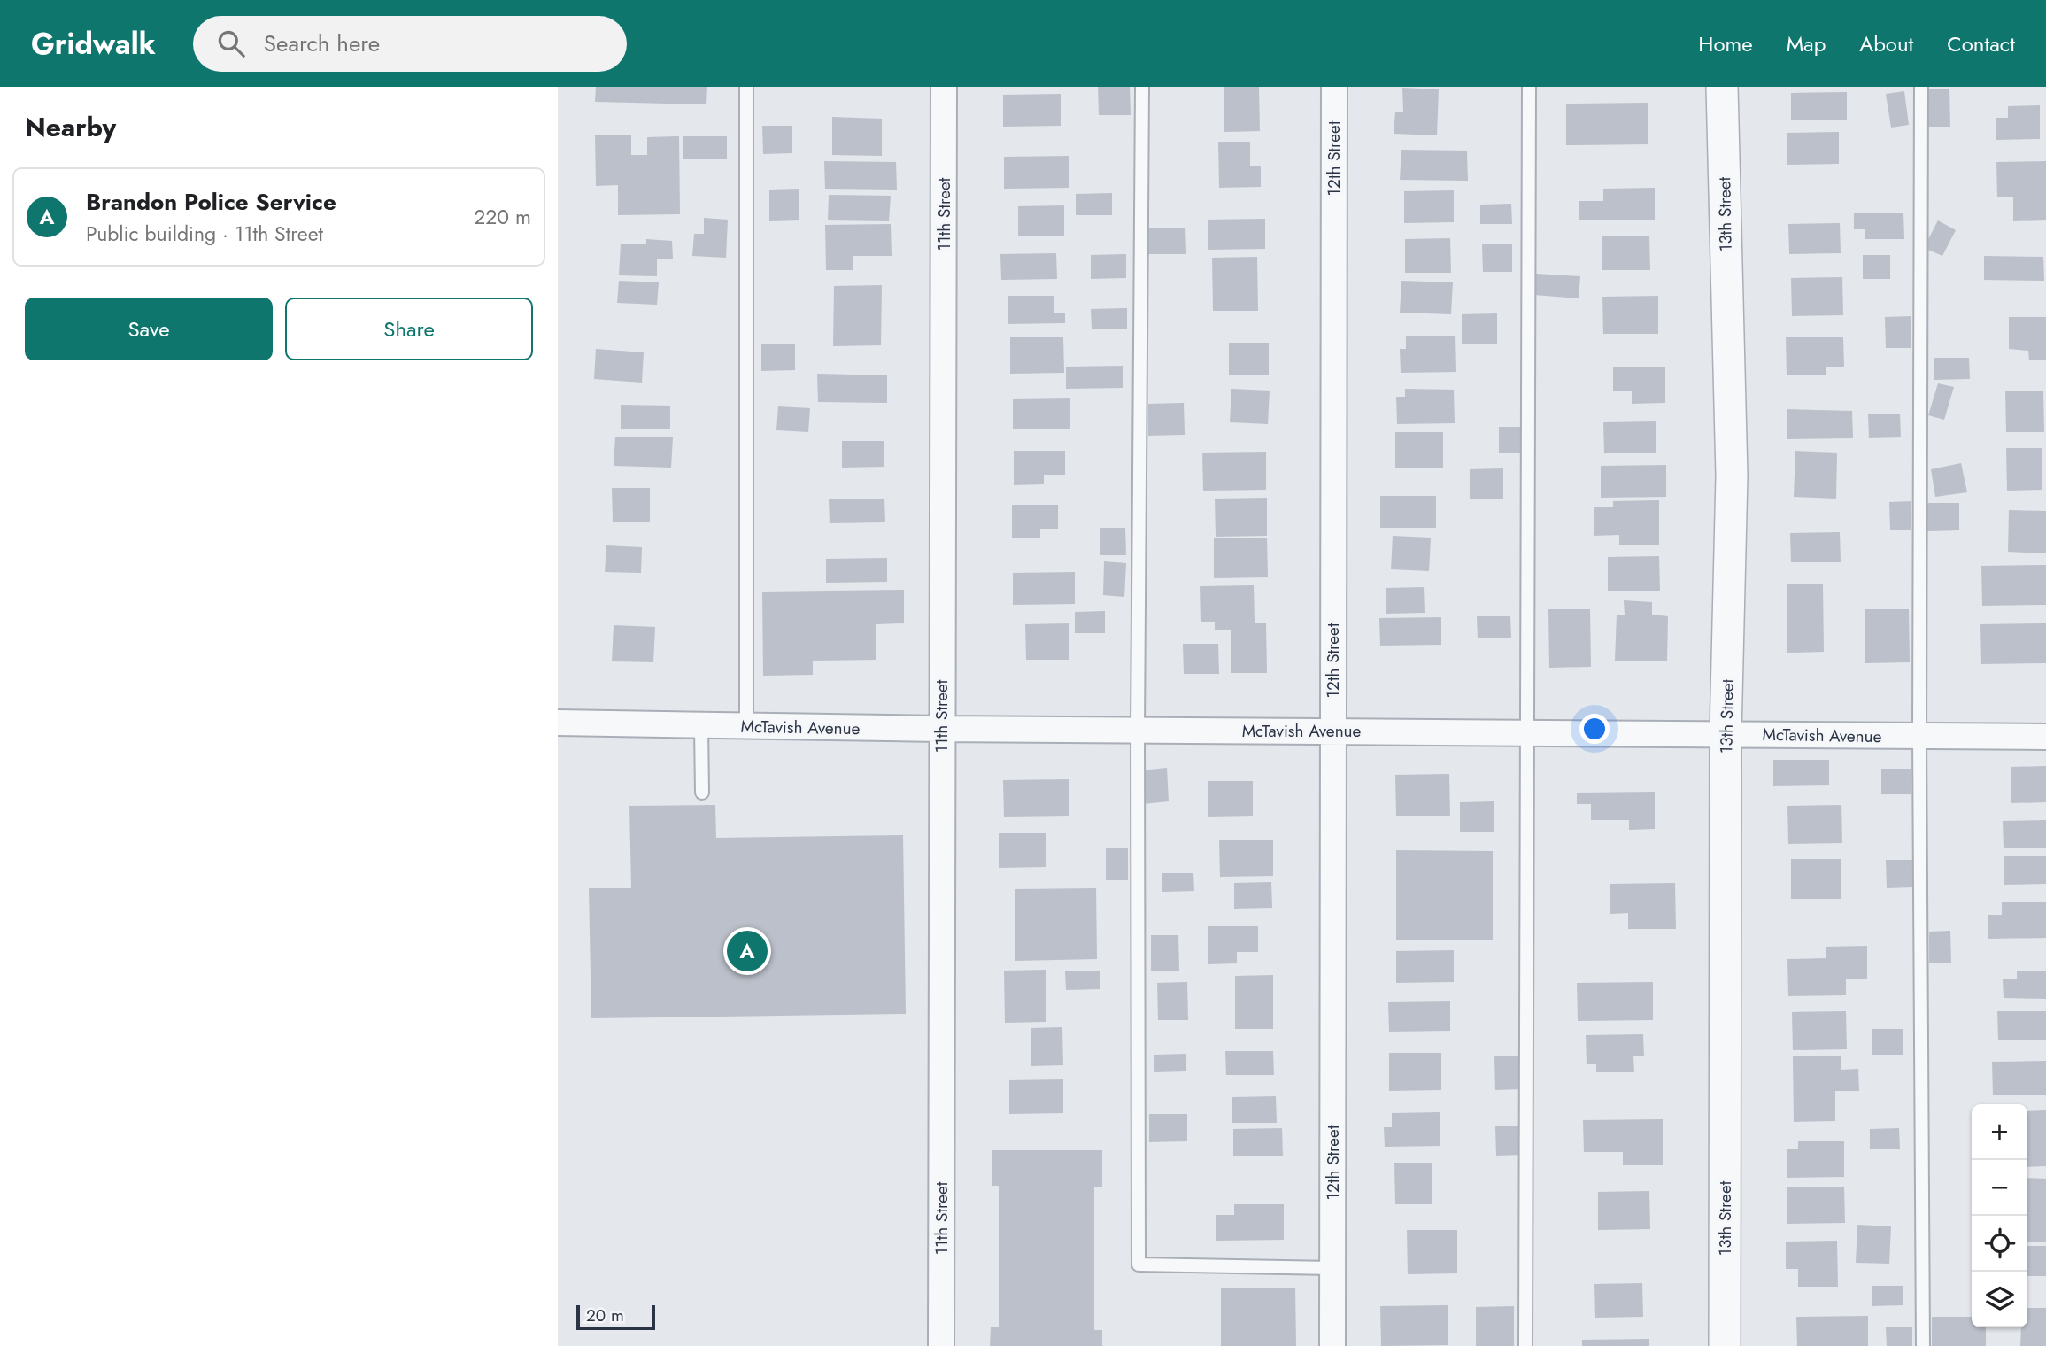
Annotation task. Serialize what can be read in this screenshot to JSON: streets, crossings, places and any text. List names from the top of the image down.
{
  "streets": {
    "street": [
      "12th Street",
      "11th Street",
      "13th Street",
      "McTavish Avenue"
    ]
  },
  "crossings": [
    ["12th Street", "McTavish Avenue"],
    ["11th Street", "McTavish Avenue"],
    ["13th Street", "McTavish Avenue"]
  ],
  "scale_bar": "20 m",
  "page": {
    "header": "Gridwalk",
    "search": "Search here",
    "nav": [
      "Home",
      "Map",
      "About",
      "Contact"
    ],
    "heading": "Nearby",
    "list": [
      {
        "mark": "A",
        "name": "Brandon Police Service",
        "note": "Public building · 11th Street",
        "value": "220 m"
      }
    ],
    "buttons": ["Save", "Share"],
    "pins": "A",
    "map_buttons": ["+", "−"],
    "scale": "20 m"
  }
}
